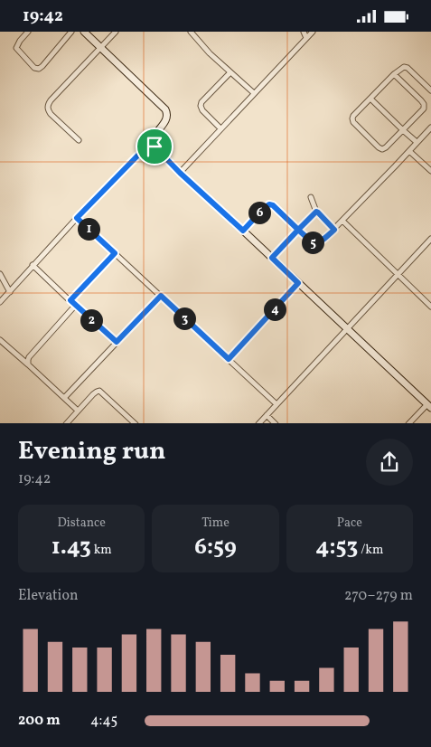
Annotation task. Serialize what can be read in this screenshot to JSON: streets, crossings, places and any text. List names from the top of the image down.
{
  "page": {
    "status": "19:42",
    "pins": [
      "6",
      "1",
      "5",
      "4",
      "3",
      "2"
    ],
    "heading": ["Evening run", "19:42"],
    "stats": [
      ["Distance", "1.43 km"],
      ["Time", "6:59"],
      ["Pace", "4:53 /km"]
    ],
    "chart": ["Elevation", "270–279 m"],
    "list": [
      {
        "name": "200 m",
        "note": "4:45"
      }
    ]
  }
}
